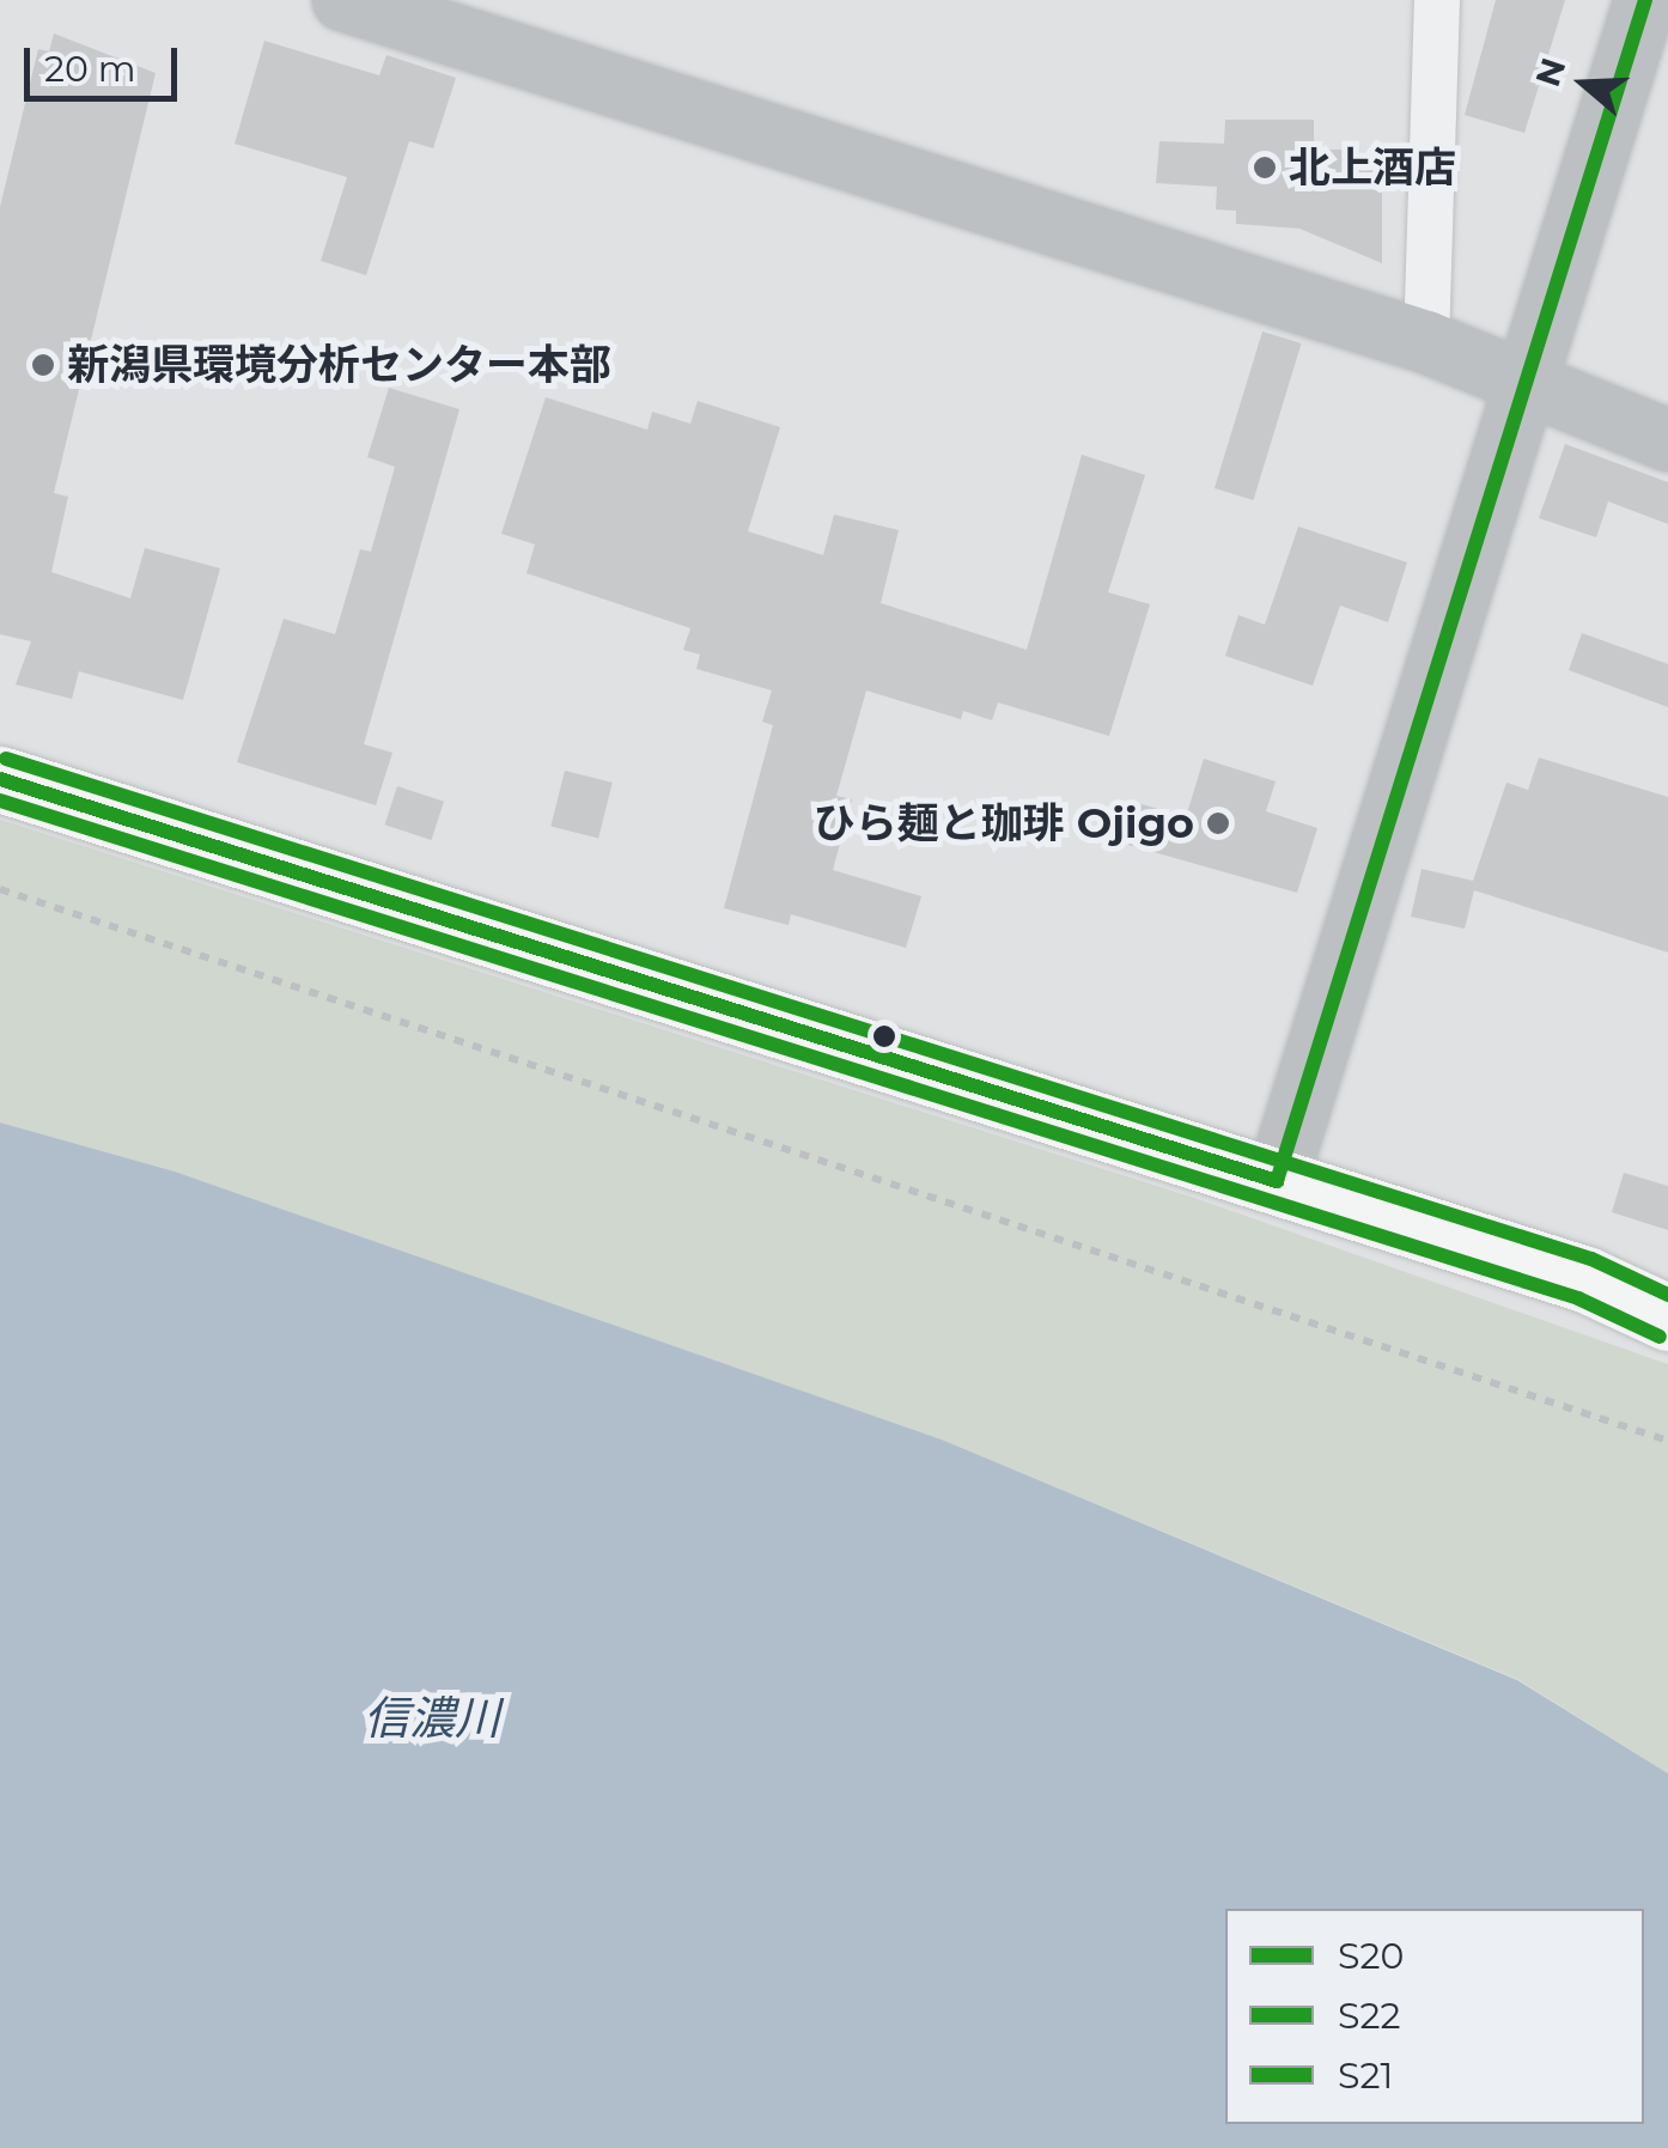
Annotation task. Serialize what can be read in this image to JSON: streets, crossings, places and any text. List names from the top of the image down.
{
  "water": ["信濃川"],
  "places": ["北上酒店", "新潟県環境分析センター本部", "ひら麺と珈琲 Ojigo"],
  "lines": ["transit line S20", "transit line S21", "transit line S22"],
  "legend": ["S20", "S22", "S21"],
  "scale_bar": "20 m",
  "north": "left"
}
